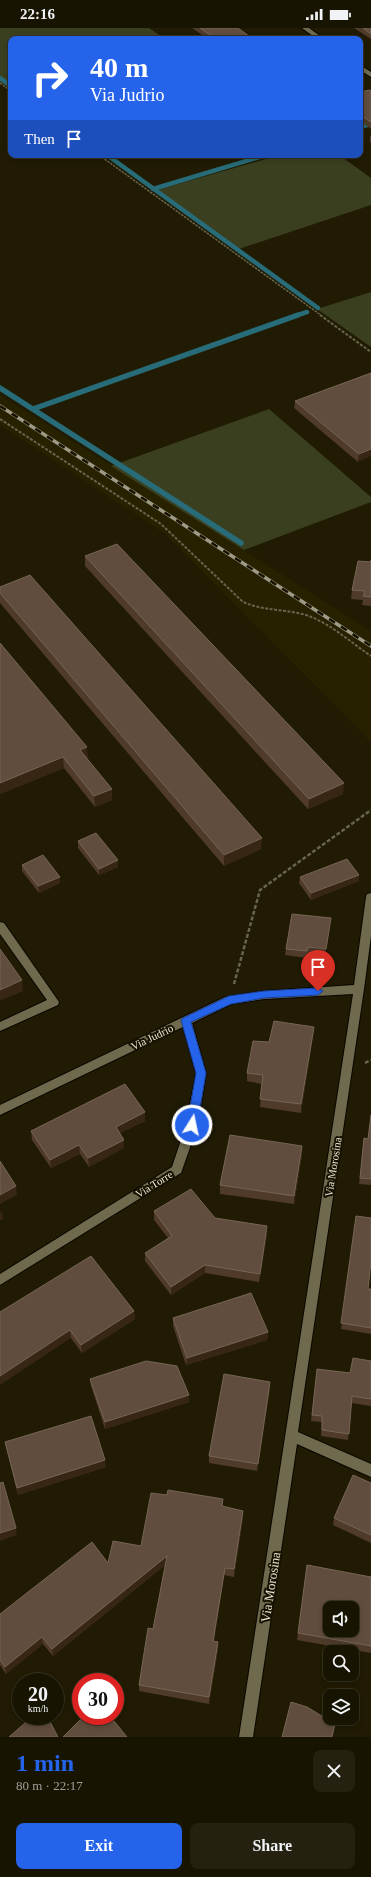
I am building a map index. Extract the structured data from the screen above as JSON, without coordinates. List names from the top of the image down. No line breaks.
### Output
{"streets":{"street":["Via Judrio","Via Morosina","Via Torre"]},"crossings":[["Via Judrio","Via Morosina"],["Via Judrio","Via Torre"]],"page":{"status":"22:16","turn":["40 m","Via Judrio"],"then":"Then","speed":"20 km/h","limit":"30","heading":["1 min","80 m · 22:17"],"buttons":["Exit","Share"]}}
